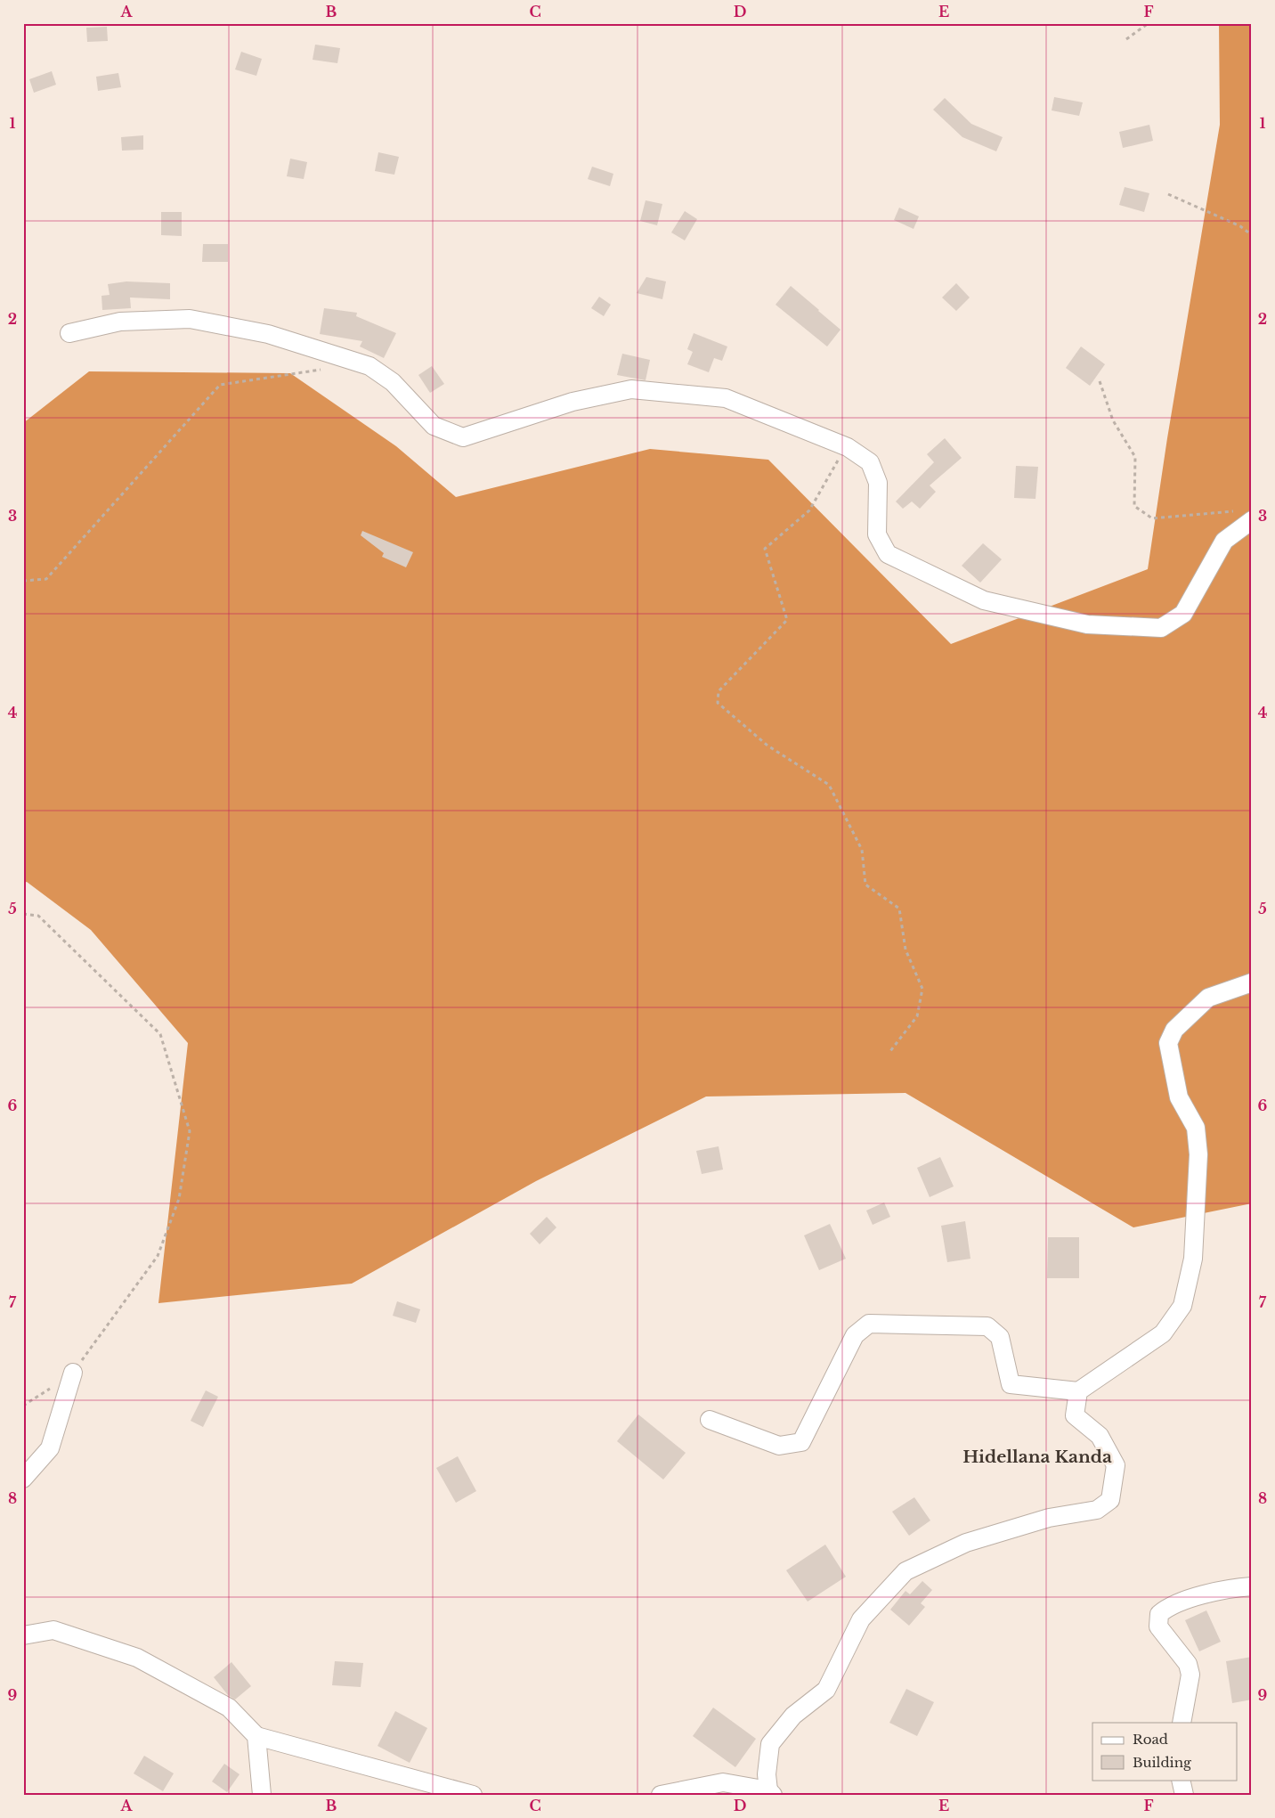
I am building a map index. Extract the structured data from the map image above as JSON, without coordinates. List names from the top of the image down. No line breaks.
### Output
{"districts":["Hidellana Kanda"],"legend":["Road","Building"],"grid":{"columns":["A","B","C","D","E","F"],"rows":["1","2","3","4","5","6","7","8","9"]}}
